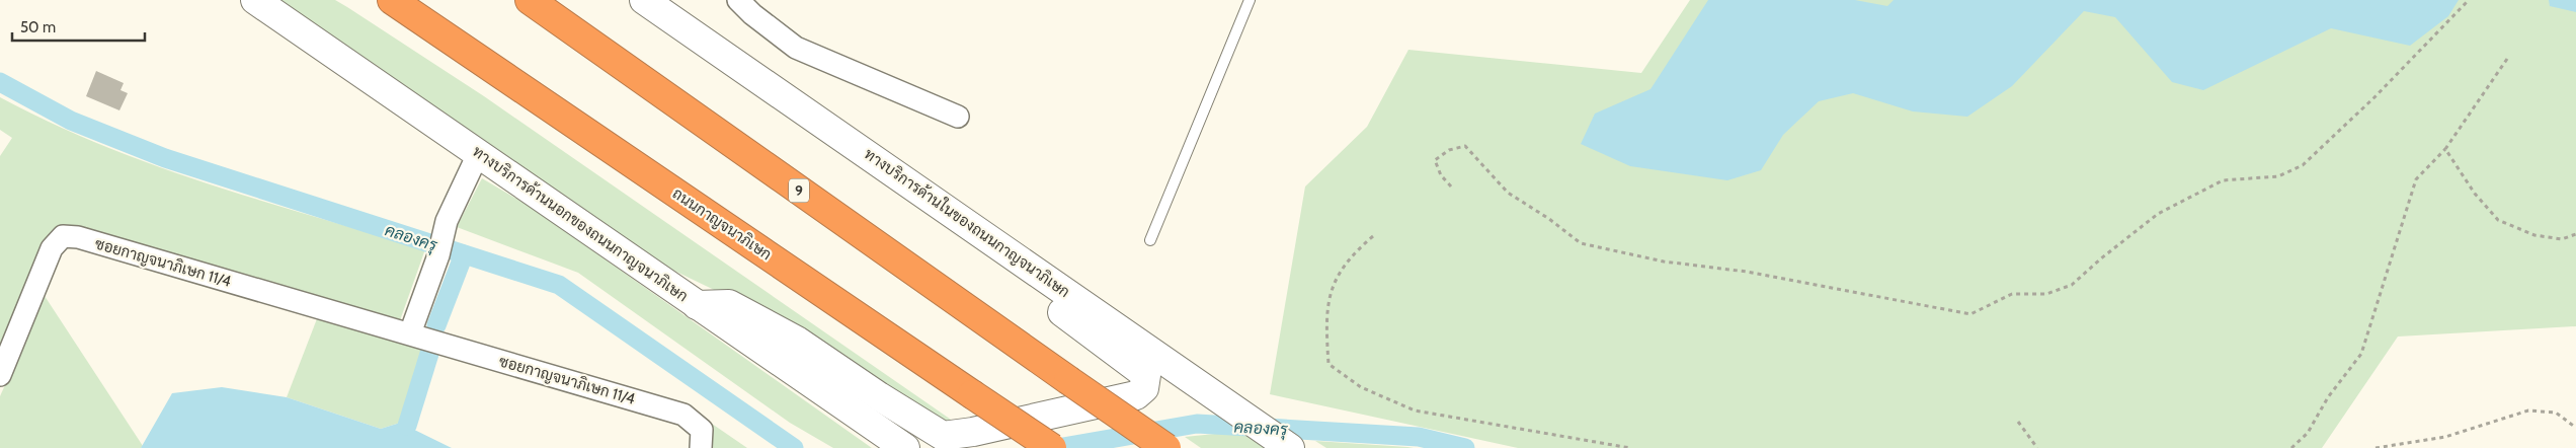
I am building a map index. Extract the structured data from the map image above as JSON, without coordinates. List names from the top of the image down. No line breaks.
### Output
{"streets":{"highway":["9","ถนนกาญจนาภิเษก"],"main road":["ทางบริการด้านในของถนนกาญจนาภิเษก","ทางบริการด้านนอกของถนนกาญจนาภิเษก"],"street":["ซอยกาญจนาภิเษก 11/4"]},"water":["คลองครุ"],"scale_bar":"50 m"}
